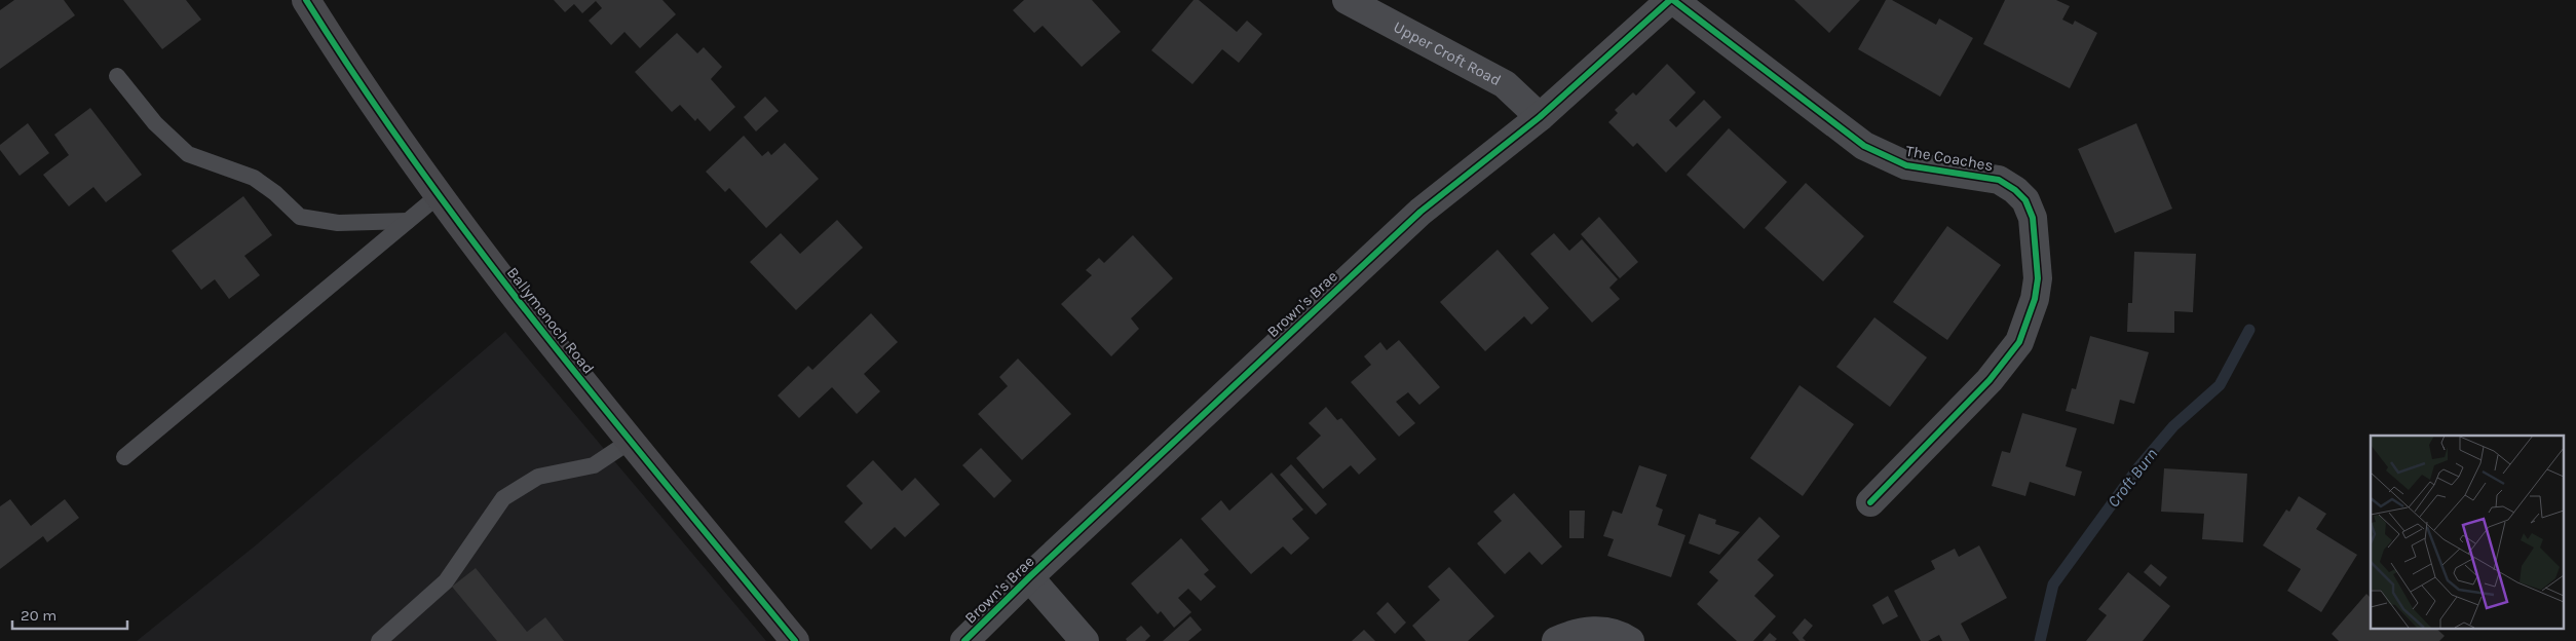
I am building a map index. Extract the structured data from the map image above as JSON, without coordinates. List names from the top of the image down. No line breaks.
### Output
{"streets":{"street":["Upper Croft Road","The Coaches","Brown's Brae","Ballymenoch Road"]},"crossings":[["Upper Croft Road","Brown's Brae"],["The Coaches","Brown's Brae"]],"water":["Croft Burn"],"scale_bar":"20 m"}
